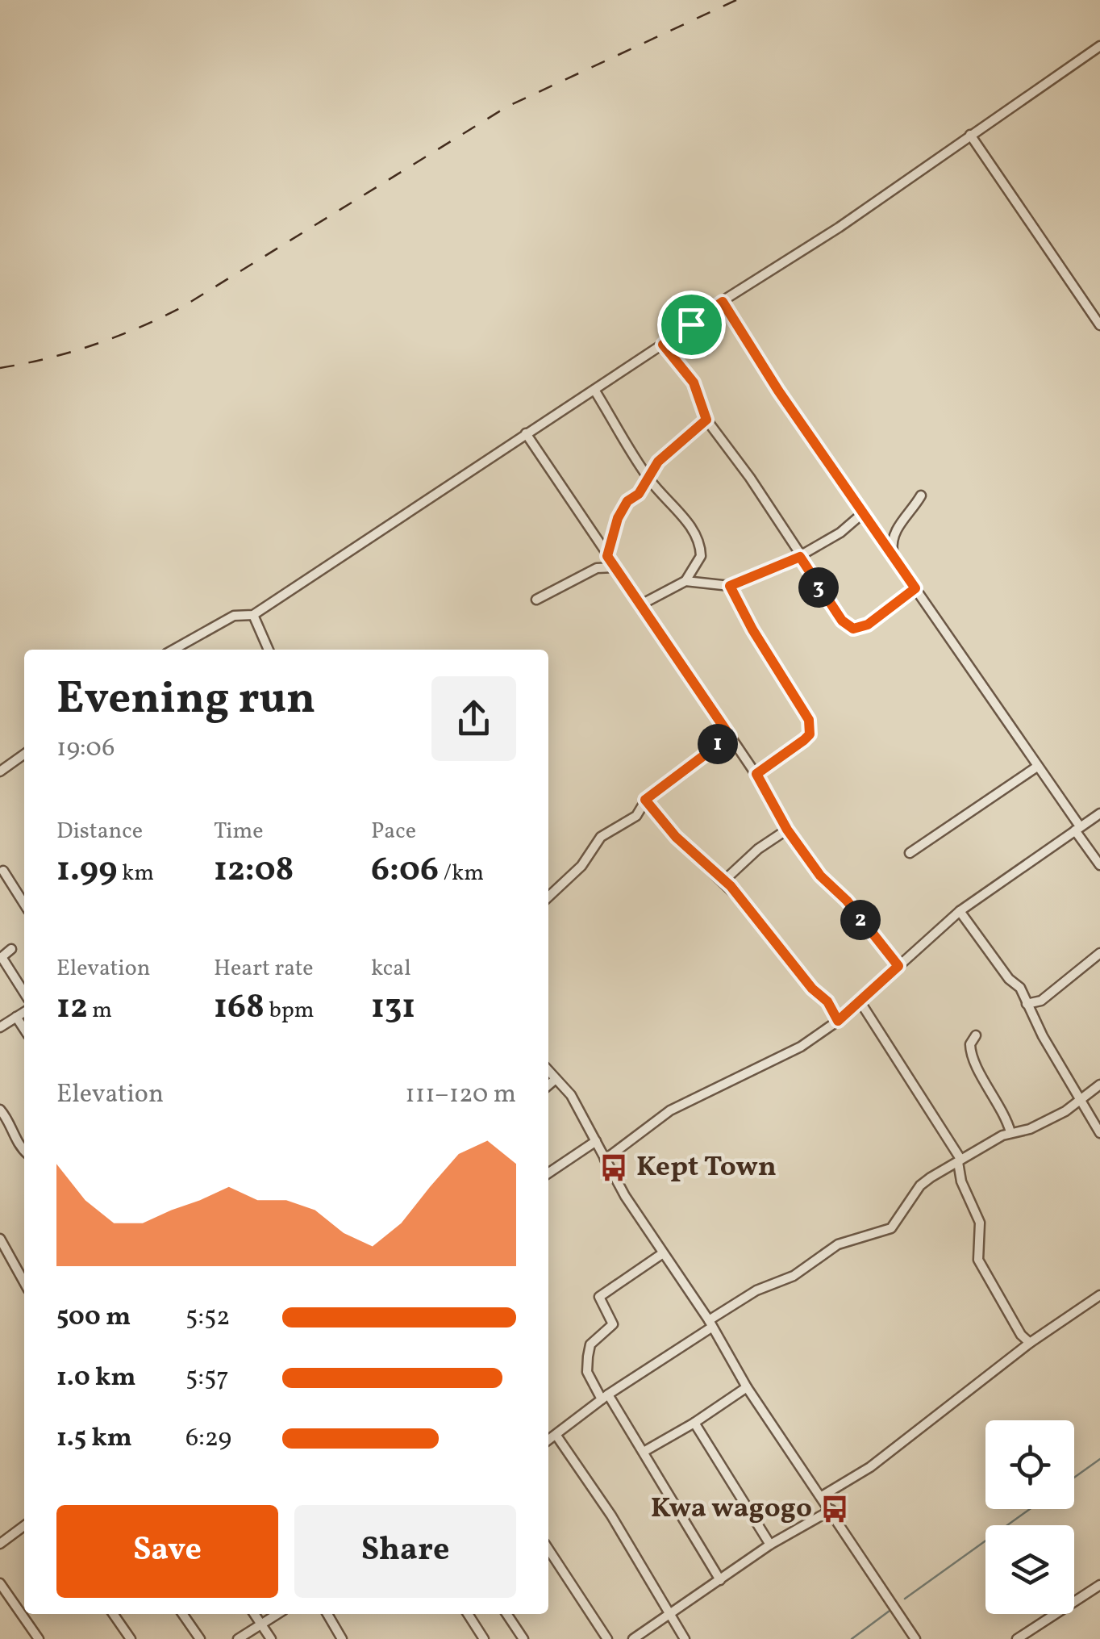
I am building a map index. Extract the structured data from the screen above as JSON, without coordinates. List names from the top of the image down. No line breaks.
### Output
{"places":{"bus stop":["Kept Town","Kwa wagogo"]},"page":{"pins":["3","1","2"],"heading":["Evening run","19:06"],"stats":[["Distance","1.99 km"],["Time","12:08"],["Pace","6:06 /km"],["Elevation","12 m"],["Heart rate","168 bpm"],["kcal","131"]],"chart":["Elevation","111–120 m"],"list":[{"name":"500 m","note":"5:52"},{"name":"1.0 km","note":"5:57"},{"name":"1.5 km","note":"6:29"}],"buttons":["Save","Share"]}}
